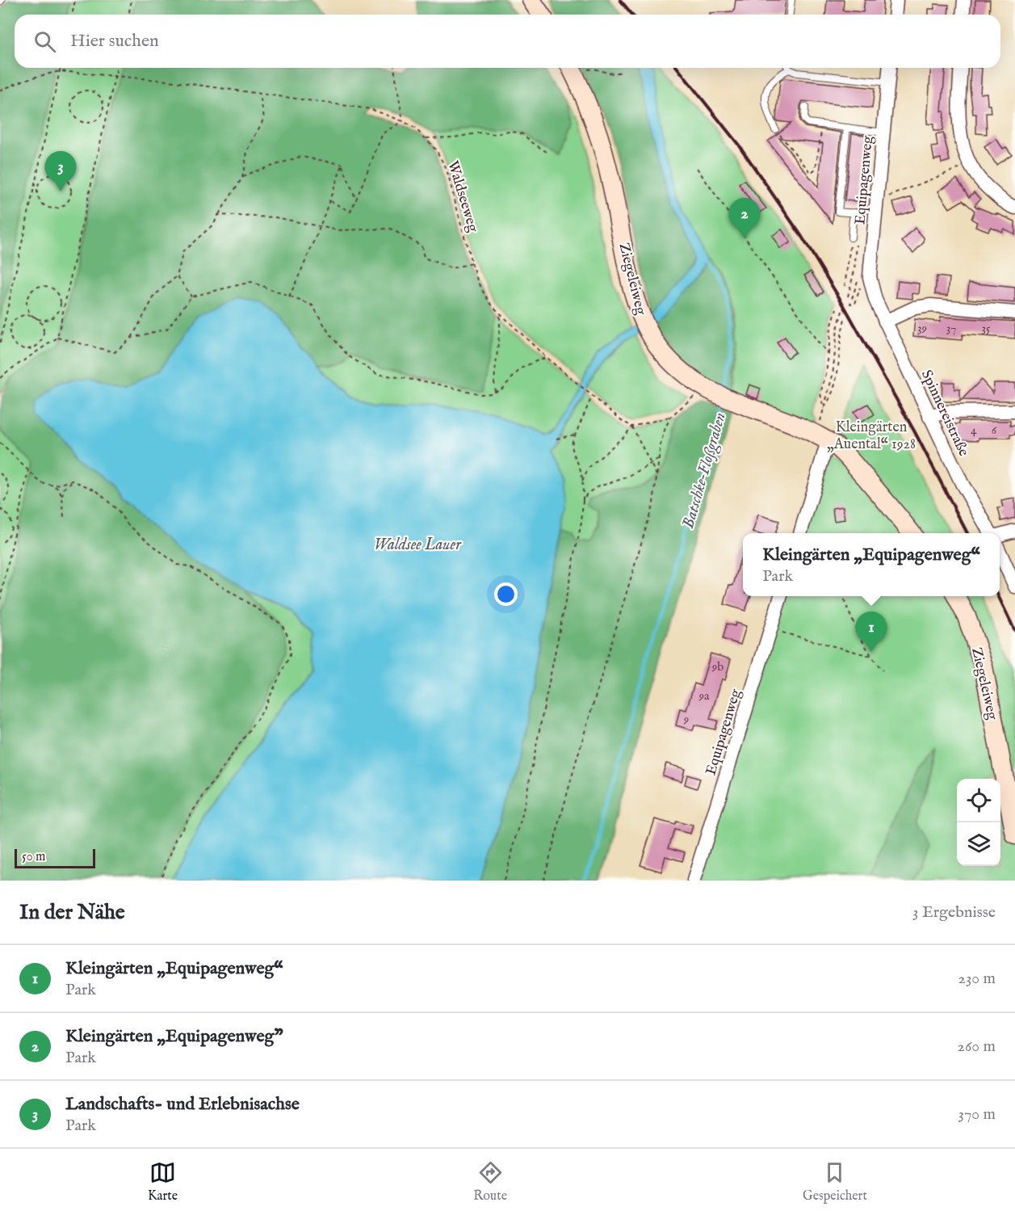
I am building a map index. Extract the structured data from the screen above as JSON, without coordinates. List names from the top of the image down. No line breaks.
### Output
{"streets":{"main road":["Ziegeleiweg"],"street":["Equipagenweg","Spinnereistraße"],"path":["Waldseeweg"]},"crossings":[["Equipagenweg","Spinnereistraße"]],"water":["Batschke‐Floßgraben","Waldsee Lauer"],"parks":["Kleingärten „Auental“ 1928"],"house_numbers":["39","37","35","4","6","9b","9a","9"],"scale_bar":"50 m","page":{"search":"Hier suchen","pins":["3","2","1"],"popup":["Kleingärten „Equipagenweg“","Park"],"scale":"50 m","heading":["In der Nähe","3 Ergebnisse"],"list":[{"mark":"1","name":"Kleingärten „Equipagenweg“","note":"Park","value":"230 m"},{"mark":"2","name":"Kleingärten „Equipagenweg\"","note":"Park","value":"260 m"},{"mark":"3","name":"Landschafts- und Erlebnisachse","note":"Park","value":"370 m"}],"nav":["Karte","Route","Gespeichert"]}}
